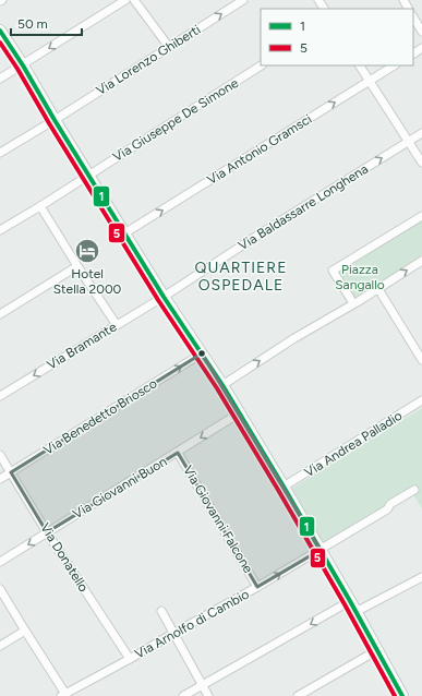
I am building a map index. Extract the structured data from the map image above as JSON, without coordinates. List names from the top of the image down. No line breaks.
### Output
{"streets":{"street":["Via Lorenzo Ghiberti","Via Giuseppe De Simone","Via Antonio Gramsci","Via Baldassarre Longhena","Via Bramante","Via Benedetto Briosco","Via Andrea Palladio","Via Giovanni Buon","Via Giovanni Falcone","Via Donatello","Via Arnolfo di Cambio"]},"crossings":[["Via Baldassarre Longhena","Via Bramante"],["Via Benedetto Briosco","Via Donatello"],["Via Giovanni Buon","Via Giovanni Falcone"],["Via Giovanni Buon","Via Donatello"],["Via Giovanni Falcone","Via Arnolfo di Cambio"],["Via Donatello","Via Arnolfo di Cambio"]],"one_way":["Via Antonio Gramsci","Via Baldassarre Longhena","Via Bramante","Via Benedetto Briosco","Via Giovanni Buon"],"districts":["QUARTIERE OSPEDALE"],"parks":["Piazza Sangallo"],"places":{"hotel":["Hotel Stella 2000"]},"lines":["transit line 1","transit line 5"],"legend":["1","5"],"scale_bar":"50 m"}
